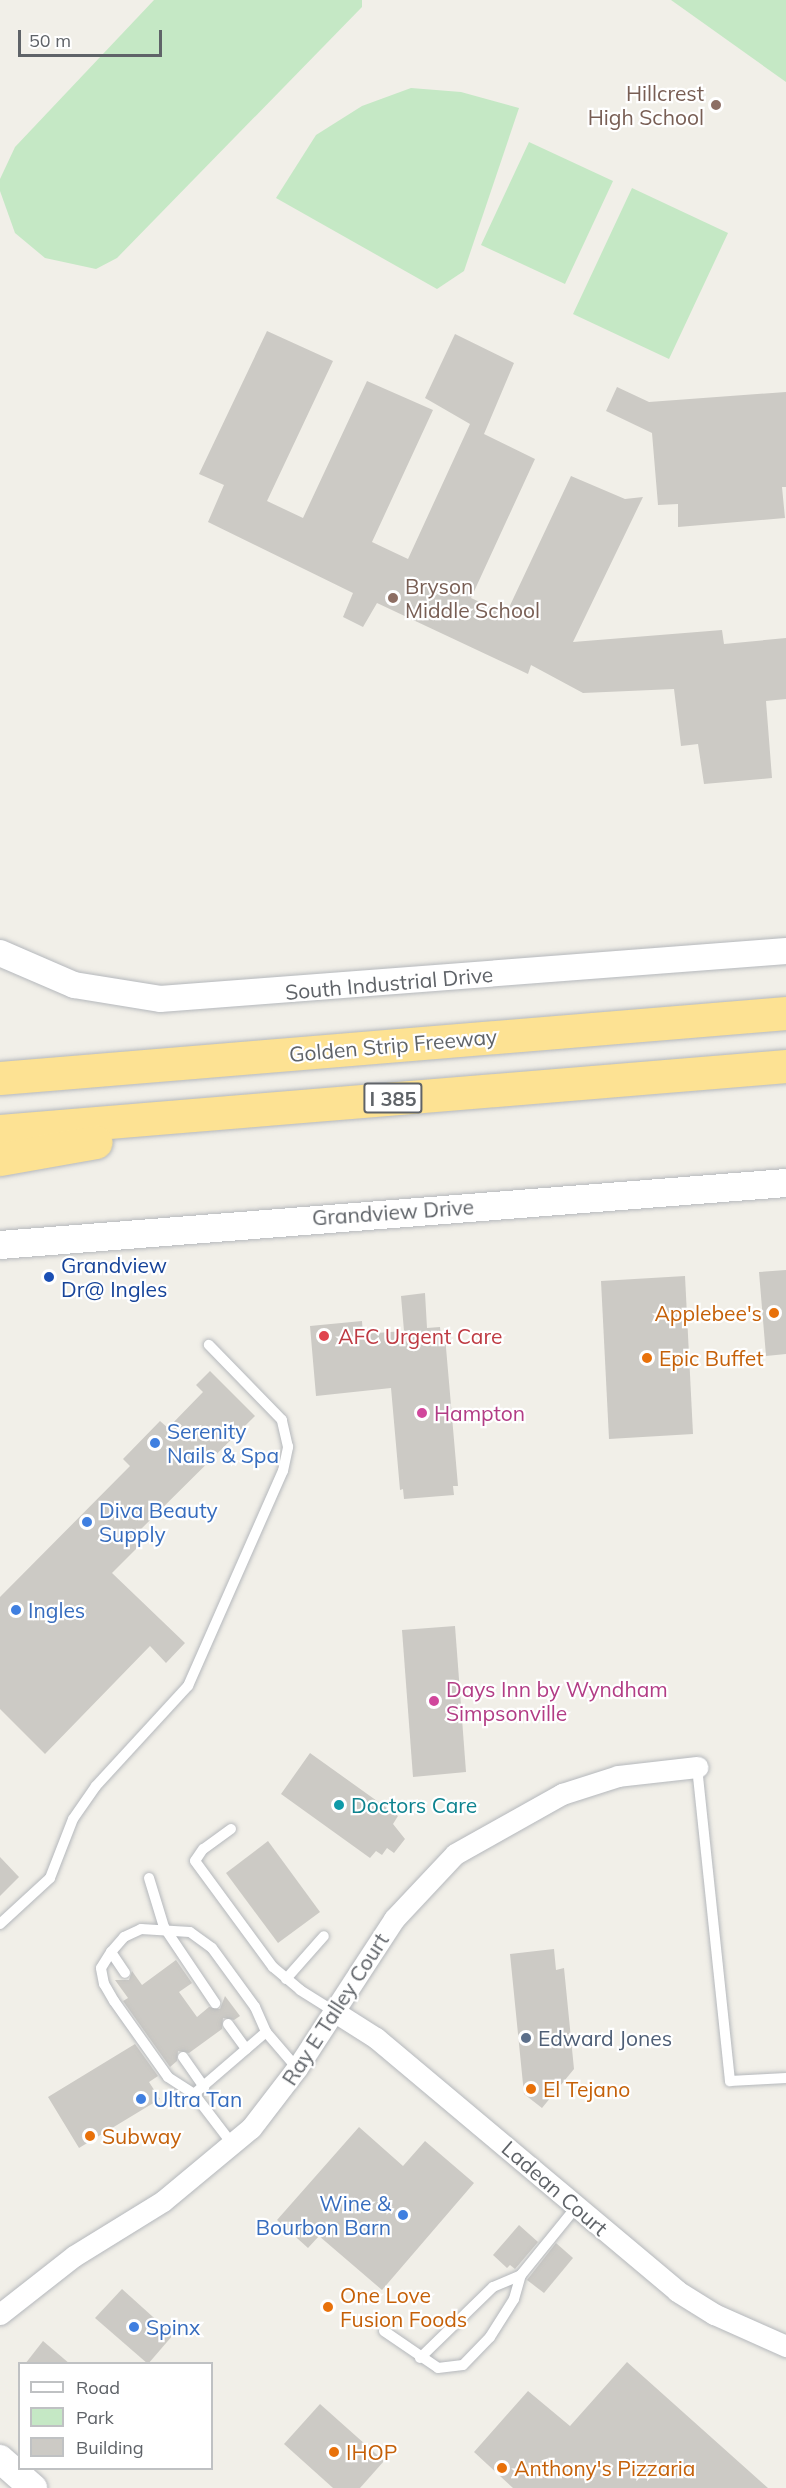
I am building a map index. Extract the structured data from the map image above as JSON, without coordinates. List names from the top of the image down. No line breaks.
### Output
{"streets":{"highway":["Golden Strip Freeway","I 385"],"main road":["Grandview Drive"],"street":["South Industrial Drive","Ray E Talley Court","Ladean Court"]},"crossings":[["Ray E Talley Court","Ladean Court"]],"places":["Hillcrest High School","Bryson Middle School","Grandview Dr@ Ingles","Applebee's","AFC Urgent Care","Epic Buffet","Hampton","Serenity Nails & Spa","Diva Beauty Supply","Ingles","Days Inn by Wyndham Simpsonville","Doctors Care","Edward Jones","El Tejano","Ultra Tan","Subway","Wine & Bourbon Barn","One Love Fusion Foods","Spinx","IHOP","Anthony's Pizzaria"],"legend":["Road","Park","Building"],"scale_bar":"50 m"}
